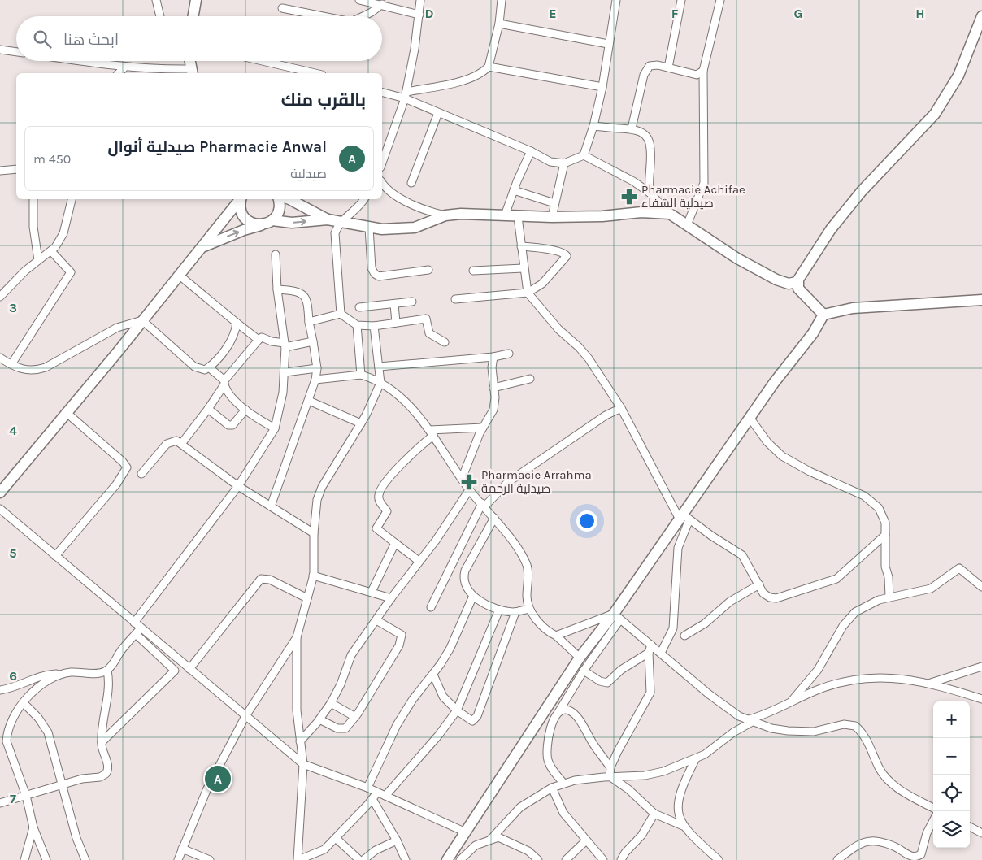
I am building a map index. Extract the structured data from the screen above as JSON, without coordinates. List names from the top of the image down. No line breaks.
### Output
{"places":{"pharmacy":["Pharmacie Achifae صيدلية الشفاء","Pharmacie Arrahma صيدلية الرحمة"]},"page":{"search":"ابحث هنا","heading":"بالقرب منك","list":[{"mark":"A","name":"Pharmacie Anwal صيدلية أنوال","note":"صيدلية","value":"450 m"}],"map_buttons":["+","−"],"pins":"A"},"grid":{"columns":["D","E","F","G","H"],"rows":["3","4","5","6","7"]}}
